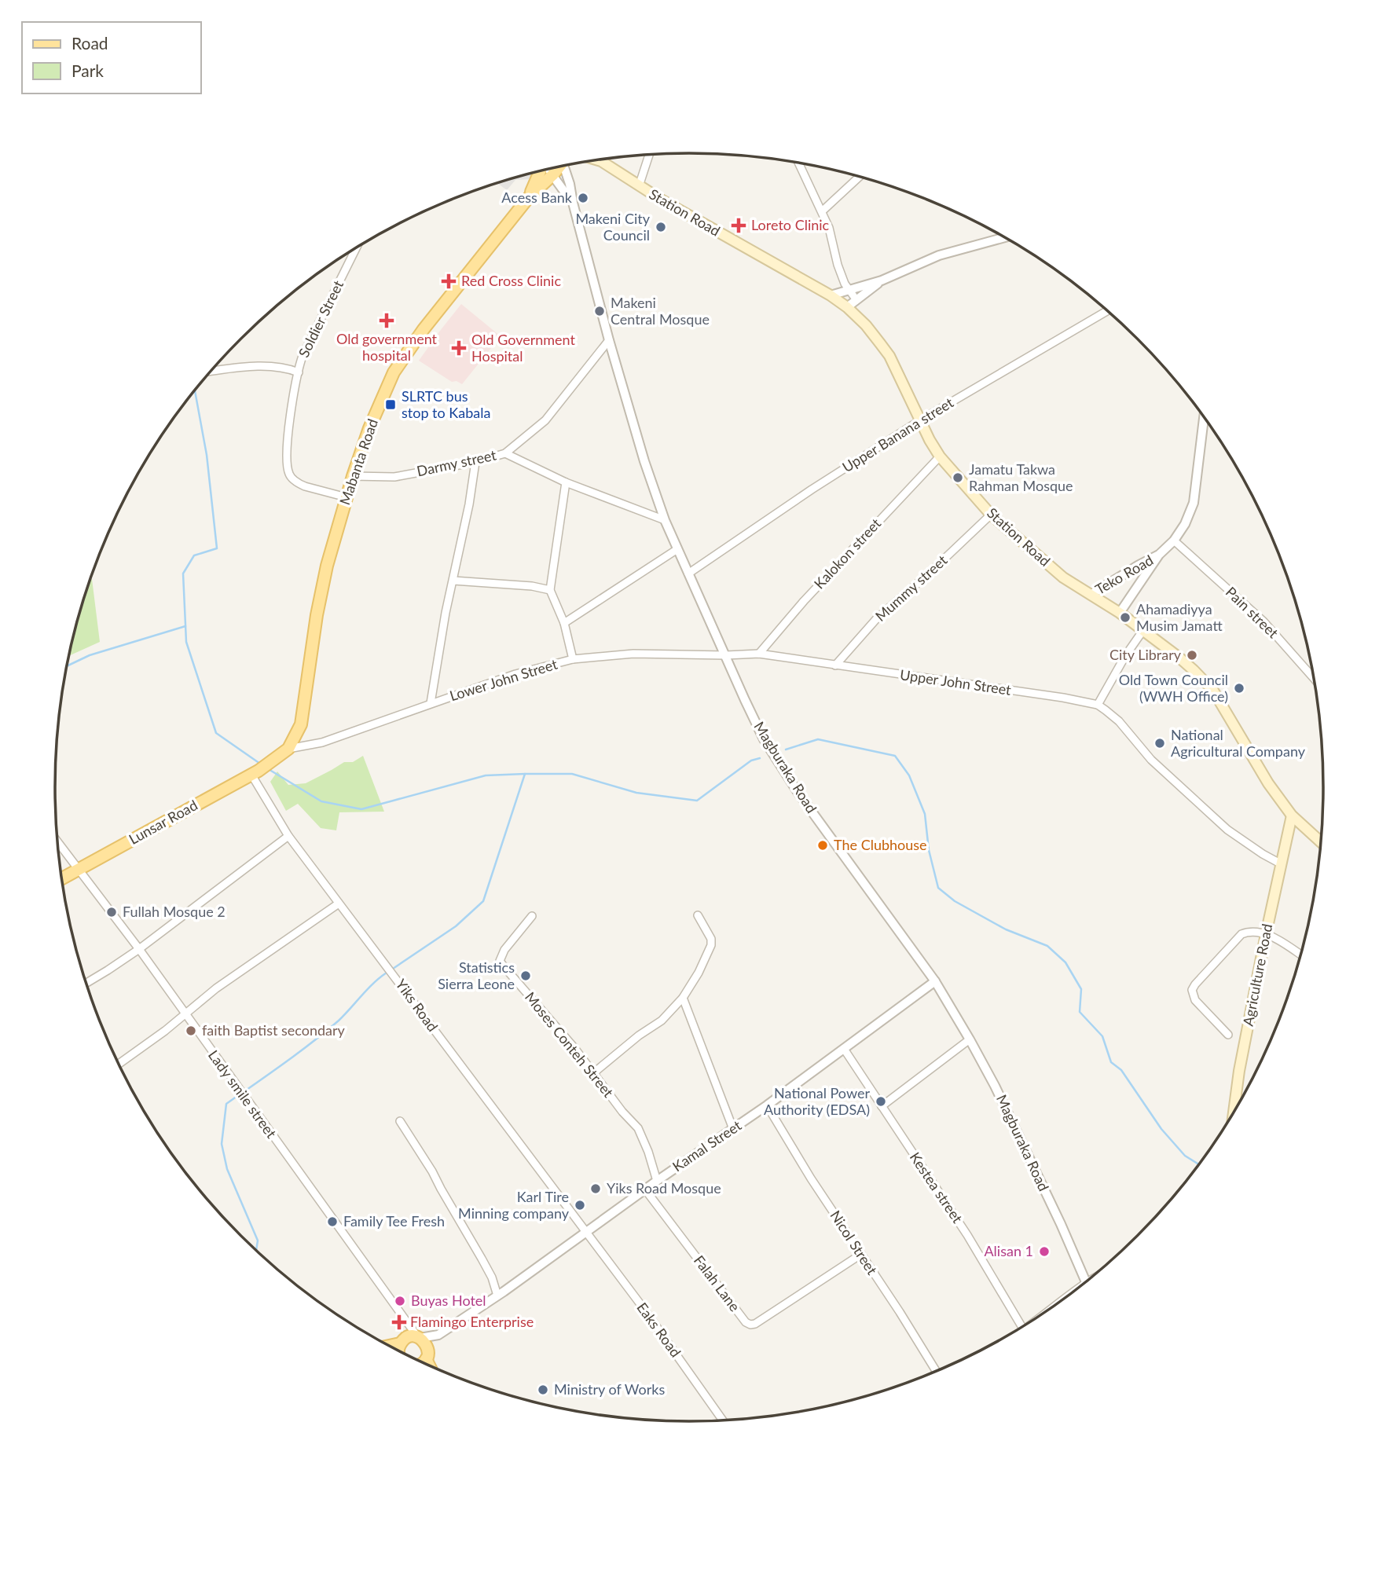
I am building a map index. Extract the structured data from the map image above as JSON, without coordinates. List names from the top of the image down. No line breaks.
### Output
{"streets":{"main road":["Station Road","Mabanta Road","Lunsar Road","Agriculture Road"],"street":["Soldier Street","Upper Banana street","Darmy street","Kalokon street","Teko Road","Mummy street","Pain street","Lower John Street","Upper John Street","Magburaka Road","Yiks Road","Moses Conteh Street","Lady smile street","Kamal Street","Kestea street","Nicol Street","Falah Lane","Eaks Road"]},"crossings":[["Station Road","Upper Banana street"],["Station Road","Kalokon street"],["Station Road","Teko Road"],["Station Road","Mummy street"],["Station Road","Agriculture Road"],["Soldier Street","Mabanta Road"],["Upper Banana street","Magburaka Road"],["Mabanta Road","Darmy street"],["Mabanta Road","Lower John Street"],["Mabanta Road","Lunsar Road"],["Darmy street","Magburaka Road"],["Kalokon street","Upper John Street"],["Teko Road","Pain street"],["Mummy street","Upper John Street"],["Lower John Street","Upper John Street"],["Lower John Street","Magburaka Road"],["Upper John Street","Magburaka Road"],["Magburaka Road","Kamal Street"],["Lunsar Road","Yiks Road"],["Lunsar Road","Lady smile street"],["Yiks Road","Kamal Street"],["Yiks Road","Eaks Road"],["Moses Conteh Street","Kamal Street"],["Lady smile street","Kamal Street"],["Kamal Street","Kestea street"],["Kamal Street","Nicol Street"],["Kamal Street","Falah Lane"],["Kamal Street","Eaks Road"],["Nicol Street","Falah Lane"]],"places":{"other":["Acess Bank","Makeni City Council","Makeni Central Mosque","Jamatu Takwa Rahman Mosque","Ahamadiyya Musim Jamatt","City Library","Old Town Council (WWH Office)","National Agricultural Company","The Clubhouse","Fullah Mosque 2","Statistics Sierra Leone","faith Baptist secondary","National Power Authority (EDSA)","Yiks Road Mosque","Karl Tire Minning company","Family Tee Fresh","Alisan 1","Buyas Hotel","Ministry of Works"],"health":["Loreto Clinic","Red Cross Clinic","Old government hospital","Old Government Hospital","Flamingo Enterprise"],"transit":["SLRTC bus stop to Kabala"]},"legend":["Road","Park"]}
